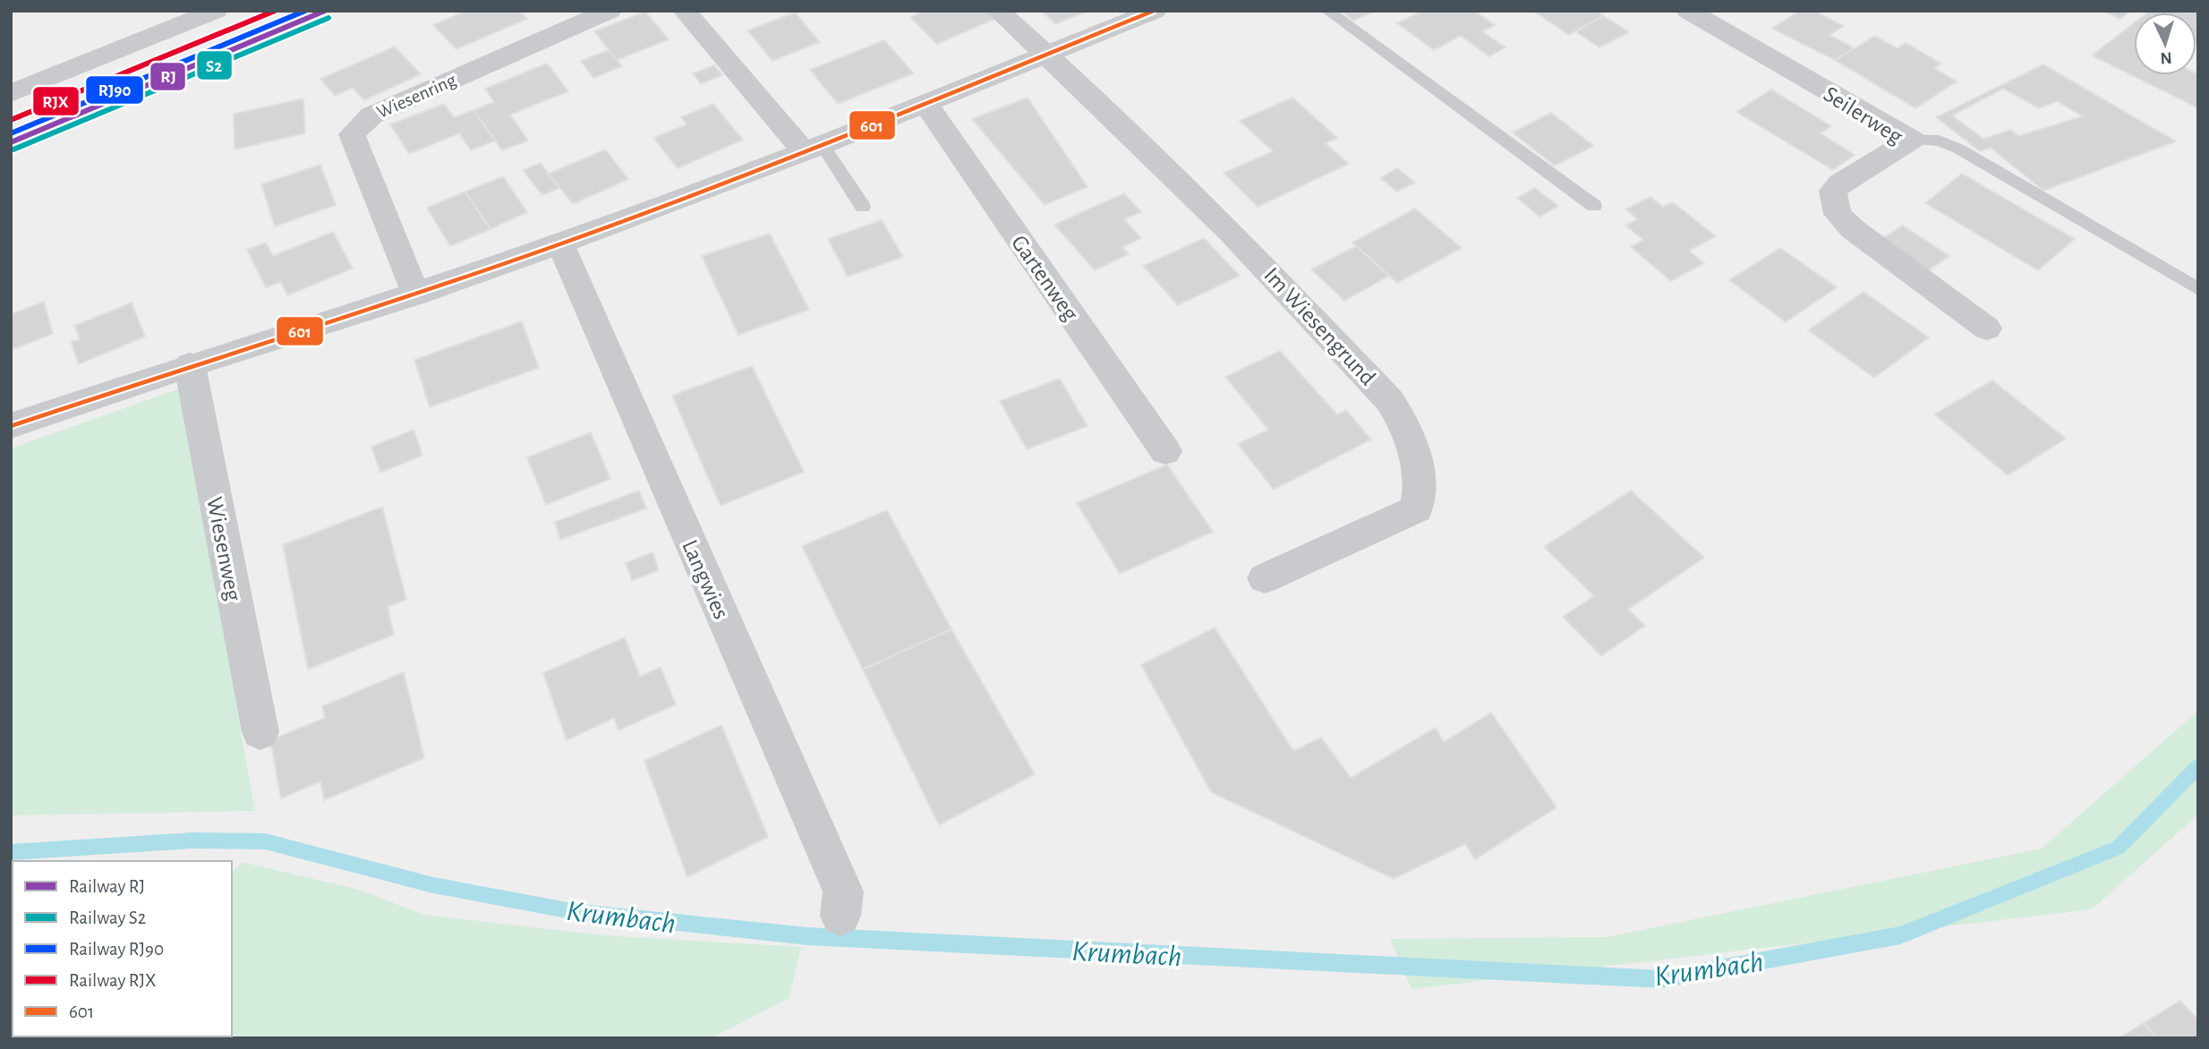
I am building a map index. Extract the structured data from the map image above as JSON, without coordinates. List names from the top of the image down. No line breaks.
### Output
{"streets":{"street":["Wiesenring","Seilerweg","Gartenweg","Im Wiesengrund","Wiesenweg","Langwies"]},"water":["Krumbach"],"lines":["rail line RJ","rail line RJ90","rail line RJX","transit line 601","rail line S2"],"legend":["Railway RJ","Railway S2","Railway RJ90","Railway RJX","601"],"north":"bottom"}
